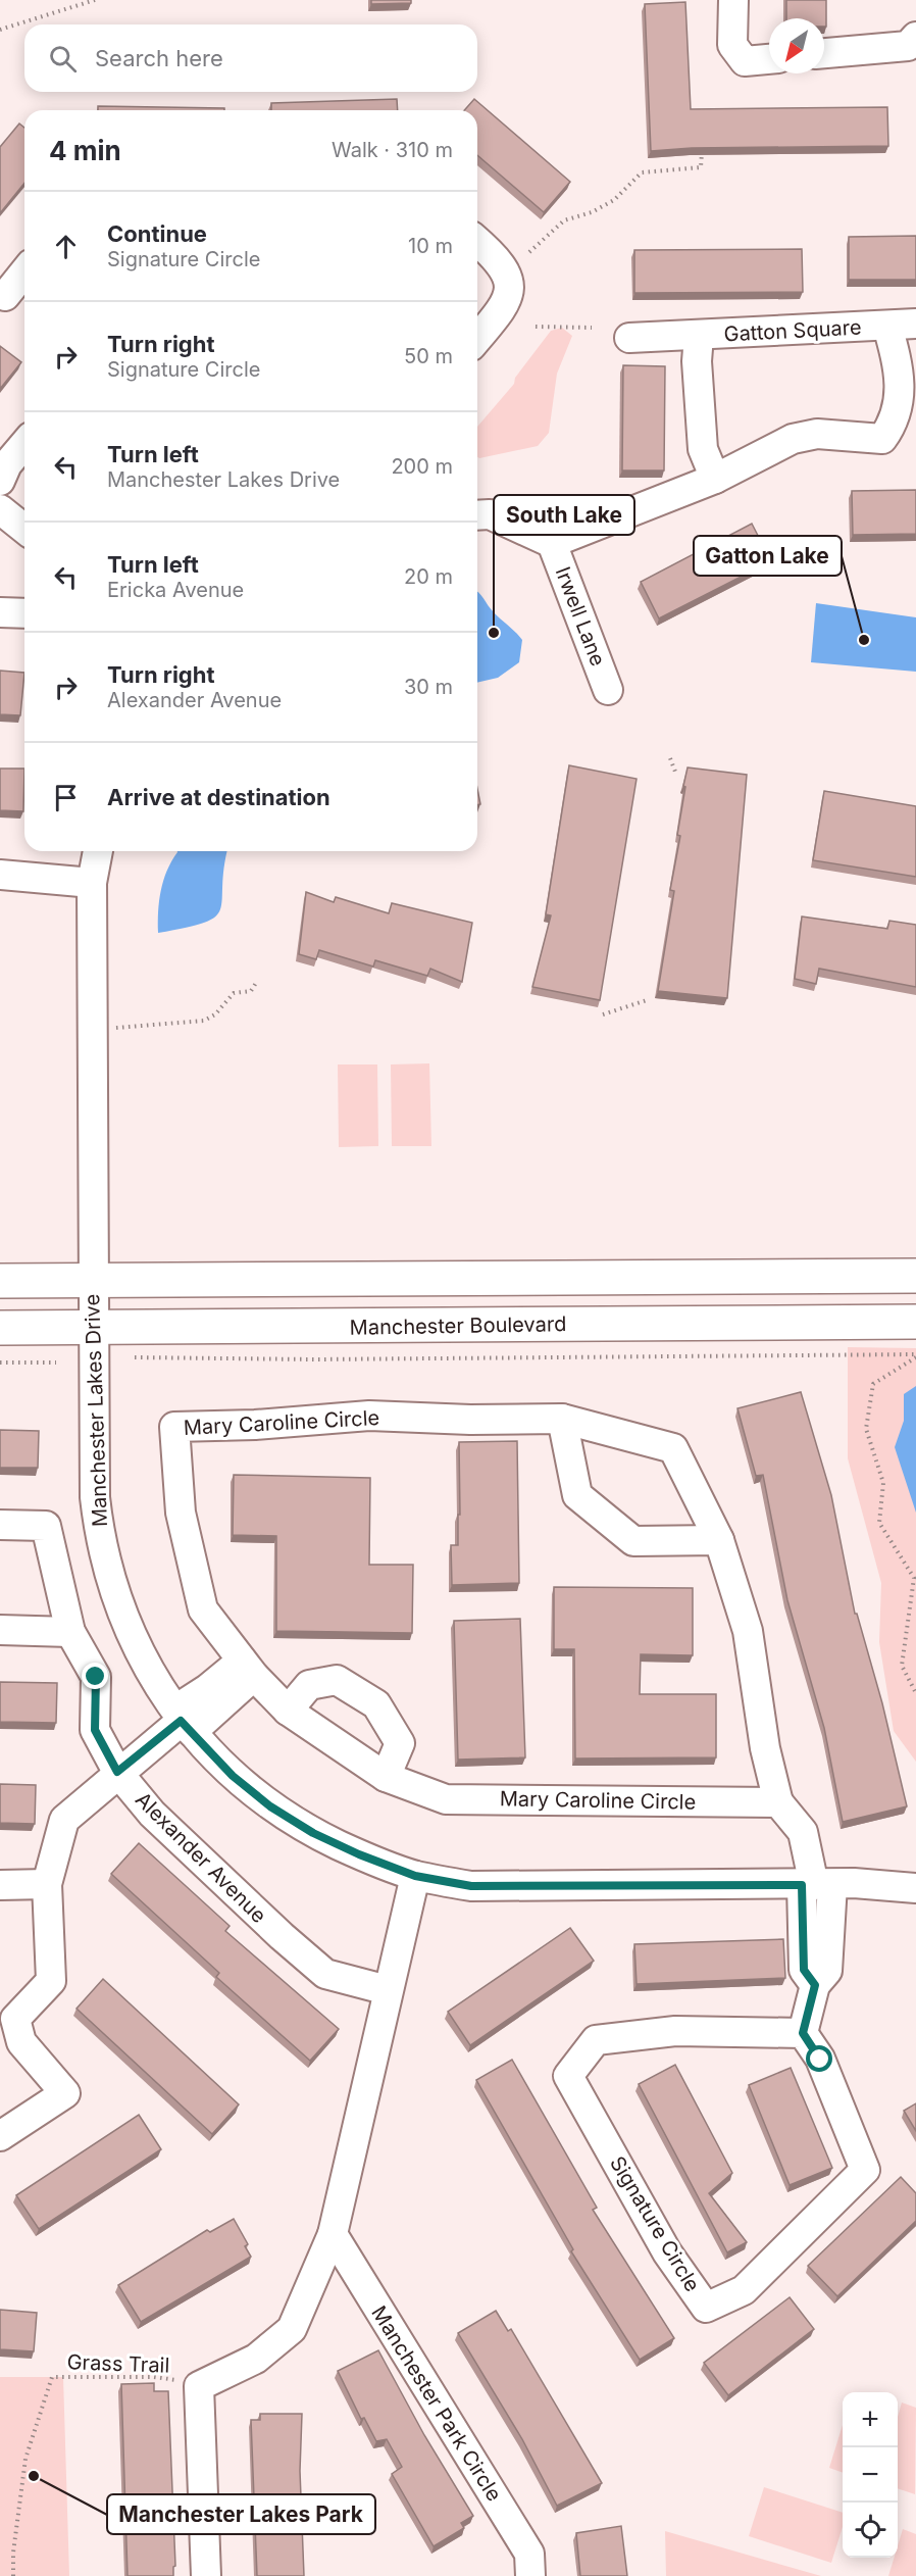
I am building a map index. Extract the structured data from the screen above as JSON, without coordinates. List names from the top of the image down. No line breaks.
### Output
{"streets":{"main road":["Manchester Boulevard"],"street":["Gatton Square","Irwell Lane","Manchester Lakes Drive","Mary Caroline Circle","Alexander Avenue","Signature Circle","Manchester Park Circle"],"path":["Grass Trail"]},"crossings":[["Gatton Square","Irwell Lane"],["Manchester Boulevard","Manchester Lakes Drive"],["Manchester Lakes Drive","Mary Caroline Circle"]],"places":["South Lake","Gatton Lake","Manchester Lakes Park"],"north":"bottom left","page":{"search":"Search here","heading":["4 min","Walk · 310 m"],"list":[["Continue","Signature Circle","10 m"],["Turn right","Signature Circle","50 m"],["Turn left","Manchester Lakes Drive","200 m"],["Turn left","Ericka Avenue","20 m"],["Turn right","Alexander Avenue","30 m"],"Arrive at destination"],"map_buttons":["+","−"]}}
